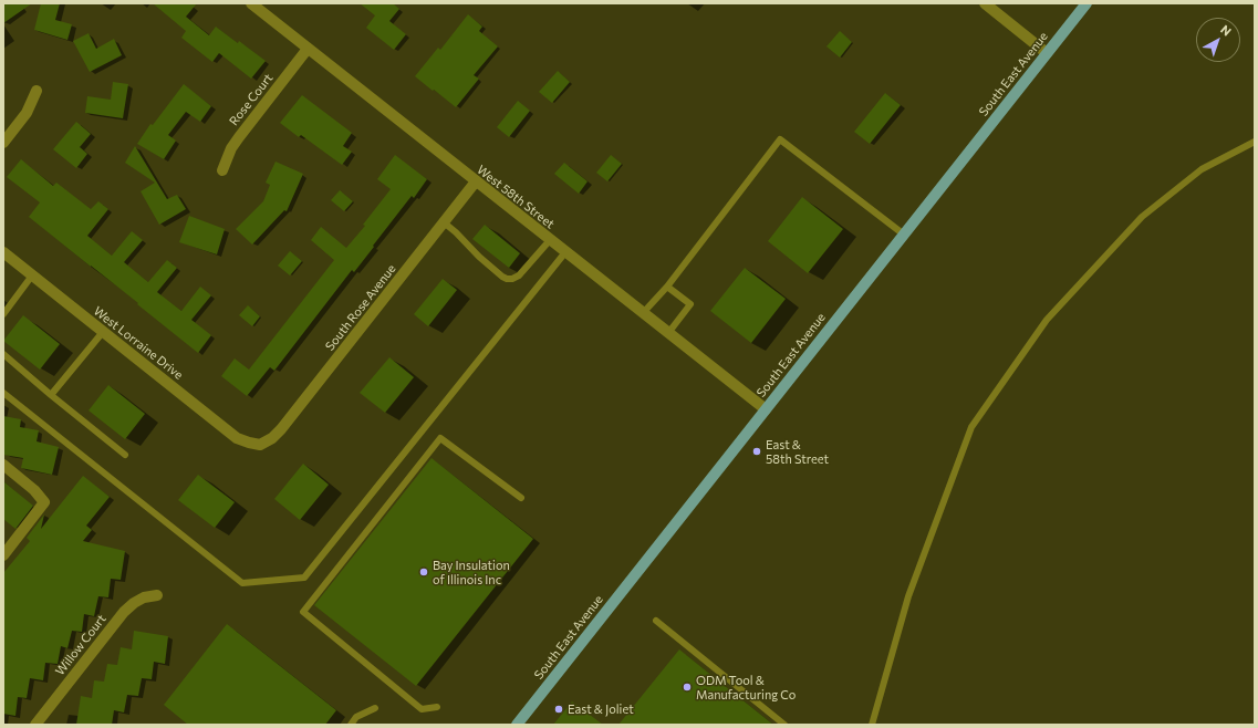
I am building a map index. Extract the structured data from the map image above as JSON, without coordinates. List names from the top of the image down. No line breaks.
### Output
{"streets":{"main road":["South East Avenue"],"street":["Rose Court","West 58th Street","South Rose Avenue","West Lorraine Drive","Willow Court"]},"crossings":[["South East Avenue","West 58th Street"],["Rose Court","West 58th Street"],["West 58th Street","South Rose Avenue"],["South Rose Avenue","West Lorraine Drive"]],"places":["East & 58th Street","Bay Insulation of Illinois Inc","ODM Tool & Manufacturing Co","East & Joliet"],"north":"top right"}
